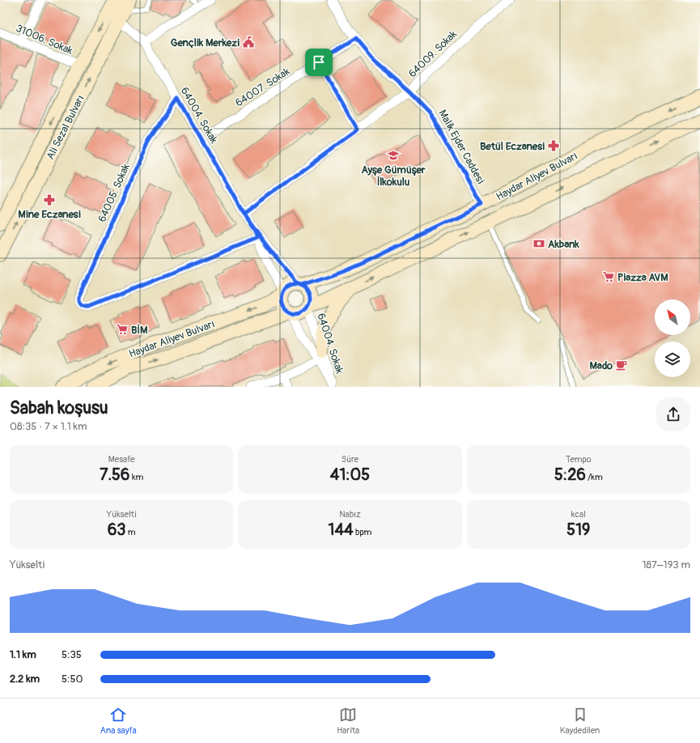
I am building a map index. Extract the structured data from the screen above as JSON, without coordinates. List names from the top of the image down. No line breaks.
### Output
{"streets":{"main road":["Ali Sezal Bulvarı","Haydar Aliyev Bulvarı"],"street":["31006. Sokak","64009. Sokak","64007. Sokak","64004. Sokak","Malik Ejder Caddesi","64005. Sokak"]},"crossings":[["31006. Sokak","Ali Sezal Bulvarı"],["64009. Sokak","64004. Sokak"],["64009. Sokak","Malik Ejder Caddesi"],["64007. Sokak","Malik Ejder Caddesi"],["64004. Sokak","Ali Sezal Bulvarı"],["64004. Sokak","Haydar Aliyev Bulvarı"],["64004. Sokak","64005. Sokak"],["Malik Ejder Caddesi","Haydar Aliyev Bulvarı"]],"places":{"public building":["Gençlik Merkezi"],"pharmacy":["Betül Eczanesi","Mine Eczanesi"],"school or university":["Ayşe Gümüşer İlkokulu"],"bank":["Akbank"],"supermarket":["Piazza AVM","BİM"],"cafe":["Mado"]},"north":"top left","page":{"heading":["Sabah koşusu","08:35 · 7 × 1.1 km"],"stats":[["Mesafe","7.56 km"],["Süre","41:05"],["Tempo","5:26 /km"],["Yükselti","63 m"],["Nabız","144 bpm"],["kcal","519"]],"chart":["Yükselti","187–193 m"],"list":[{"name":"1.1 km","note":"5:35"},{"name":"2.2 km","note":"5:50"}],"tabs":["Ana sayfa","Harita","Kaydedilen"]}}
